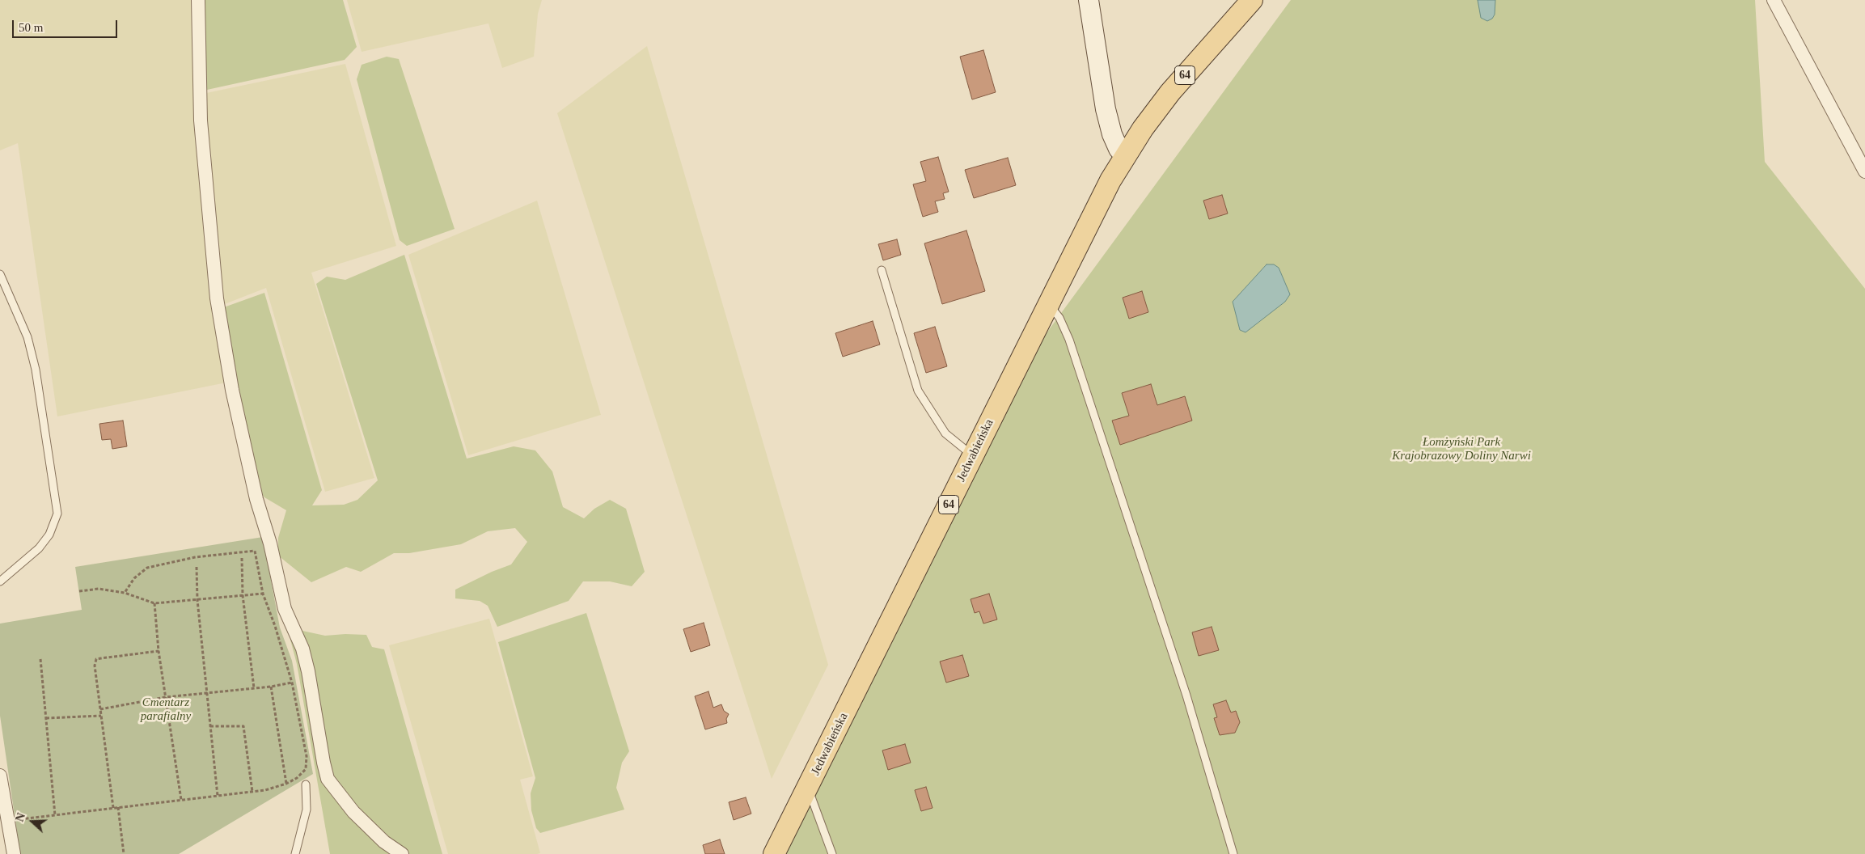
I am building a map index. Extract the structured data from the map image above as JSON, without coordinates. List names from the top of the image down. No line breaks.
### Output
{"streets":{"main road":["64","Jedwabieńska"]},"crossings":[["64","Jedwabieńska"]],"parks":["Łomżyński Park Krajobrazowy Doliny Narwi","Cmentarz parafialny"],"scale_bar":"50 m","north":"left"}
